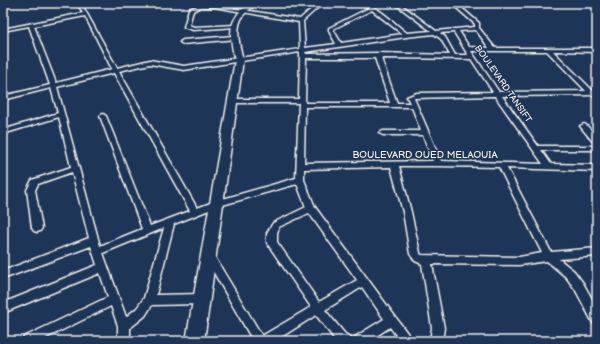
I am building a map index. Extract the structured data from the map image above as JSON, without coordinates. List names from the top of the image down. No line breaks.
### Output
{"streets":{"street":["BOULEVARD TANSIFT","BOULEVARD OUED MELAOUIA"]},"crossings":[["BOULEVARD TANSIFT","BOULEVARD OUED MELAOUIA"]]}
